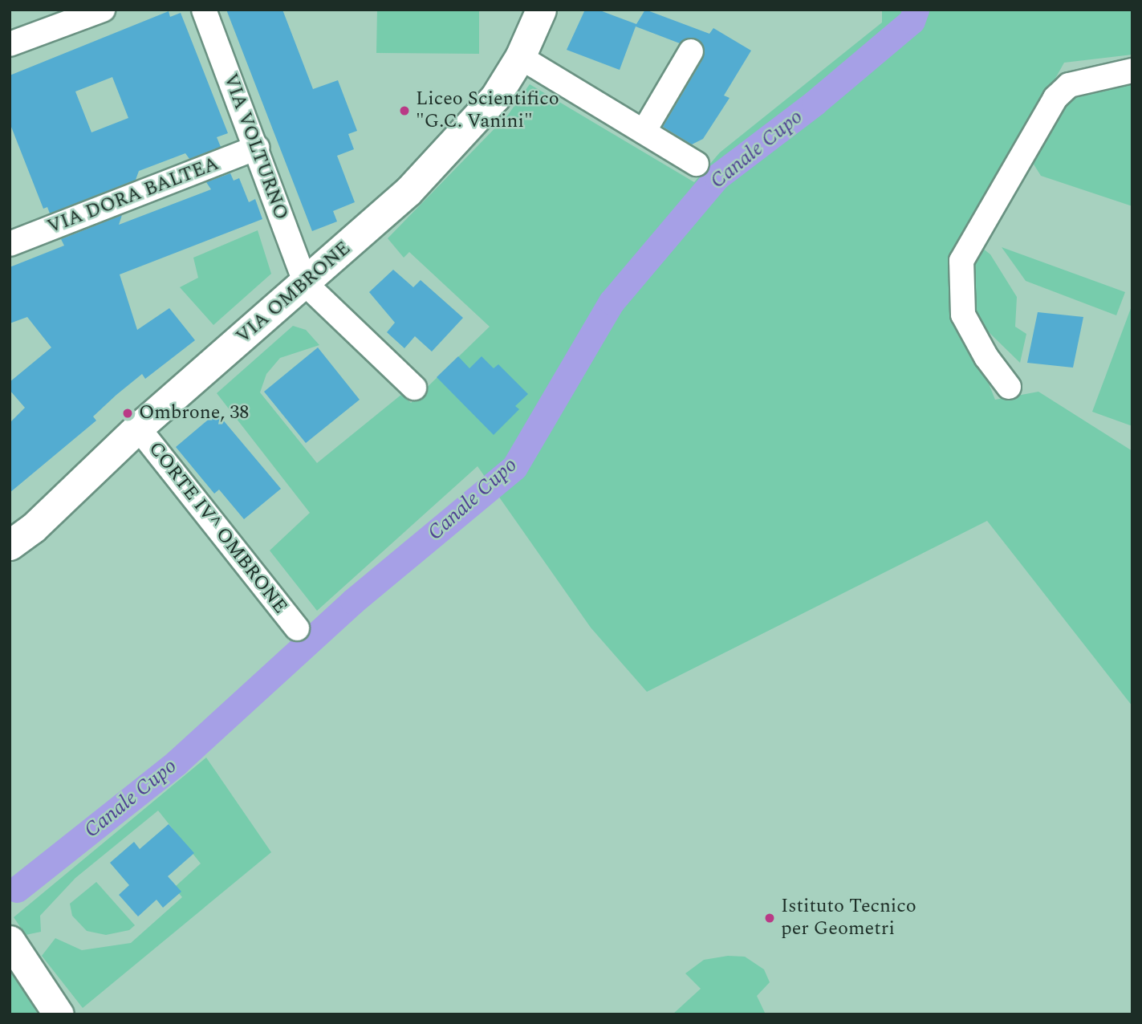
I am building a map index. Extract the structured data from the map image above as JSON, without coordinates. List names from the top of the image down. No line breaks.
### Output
{"streets":{"street":["VIA VOLTURNO","VIA DORA BALTEA","VIA OMBRONE","CORTE IV^ OMBRONE"]},"crossings":[["VIA VOLTURNO","VIA DORA BALTEA"],["VIA VOLTURNO","VIA OMBRONE"],["VIA OMBRONE","CORTE IV^ OMBRONE"]],"water":["Canale Cupo"],"places":["Liceo Scientifico \"G.C. Vanini\"","Ombrone, 38","Istituto Tecnico per Geometri"]}
